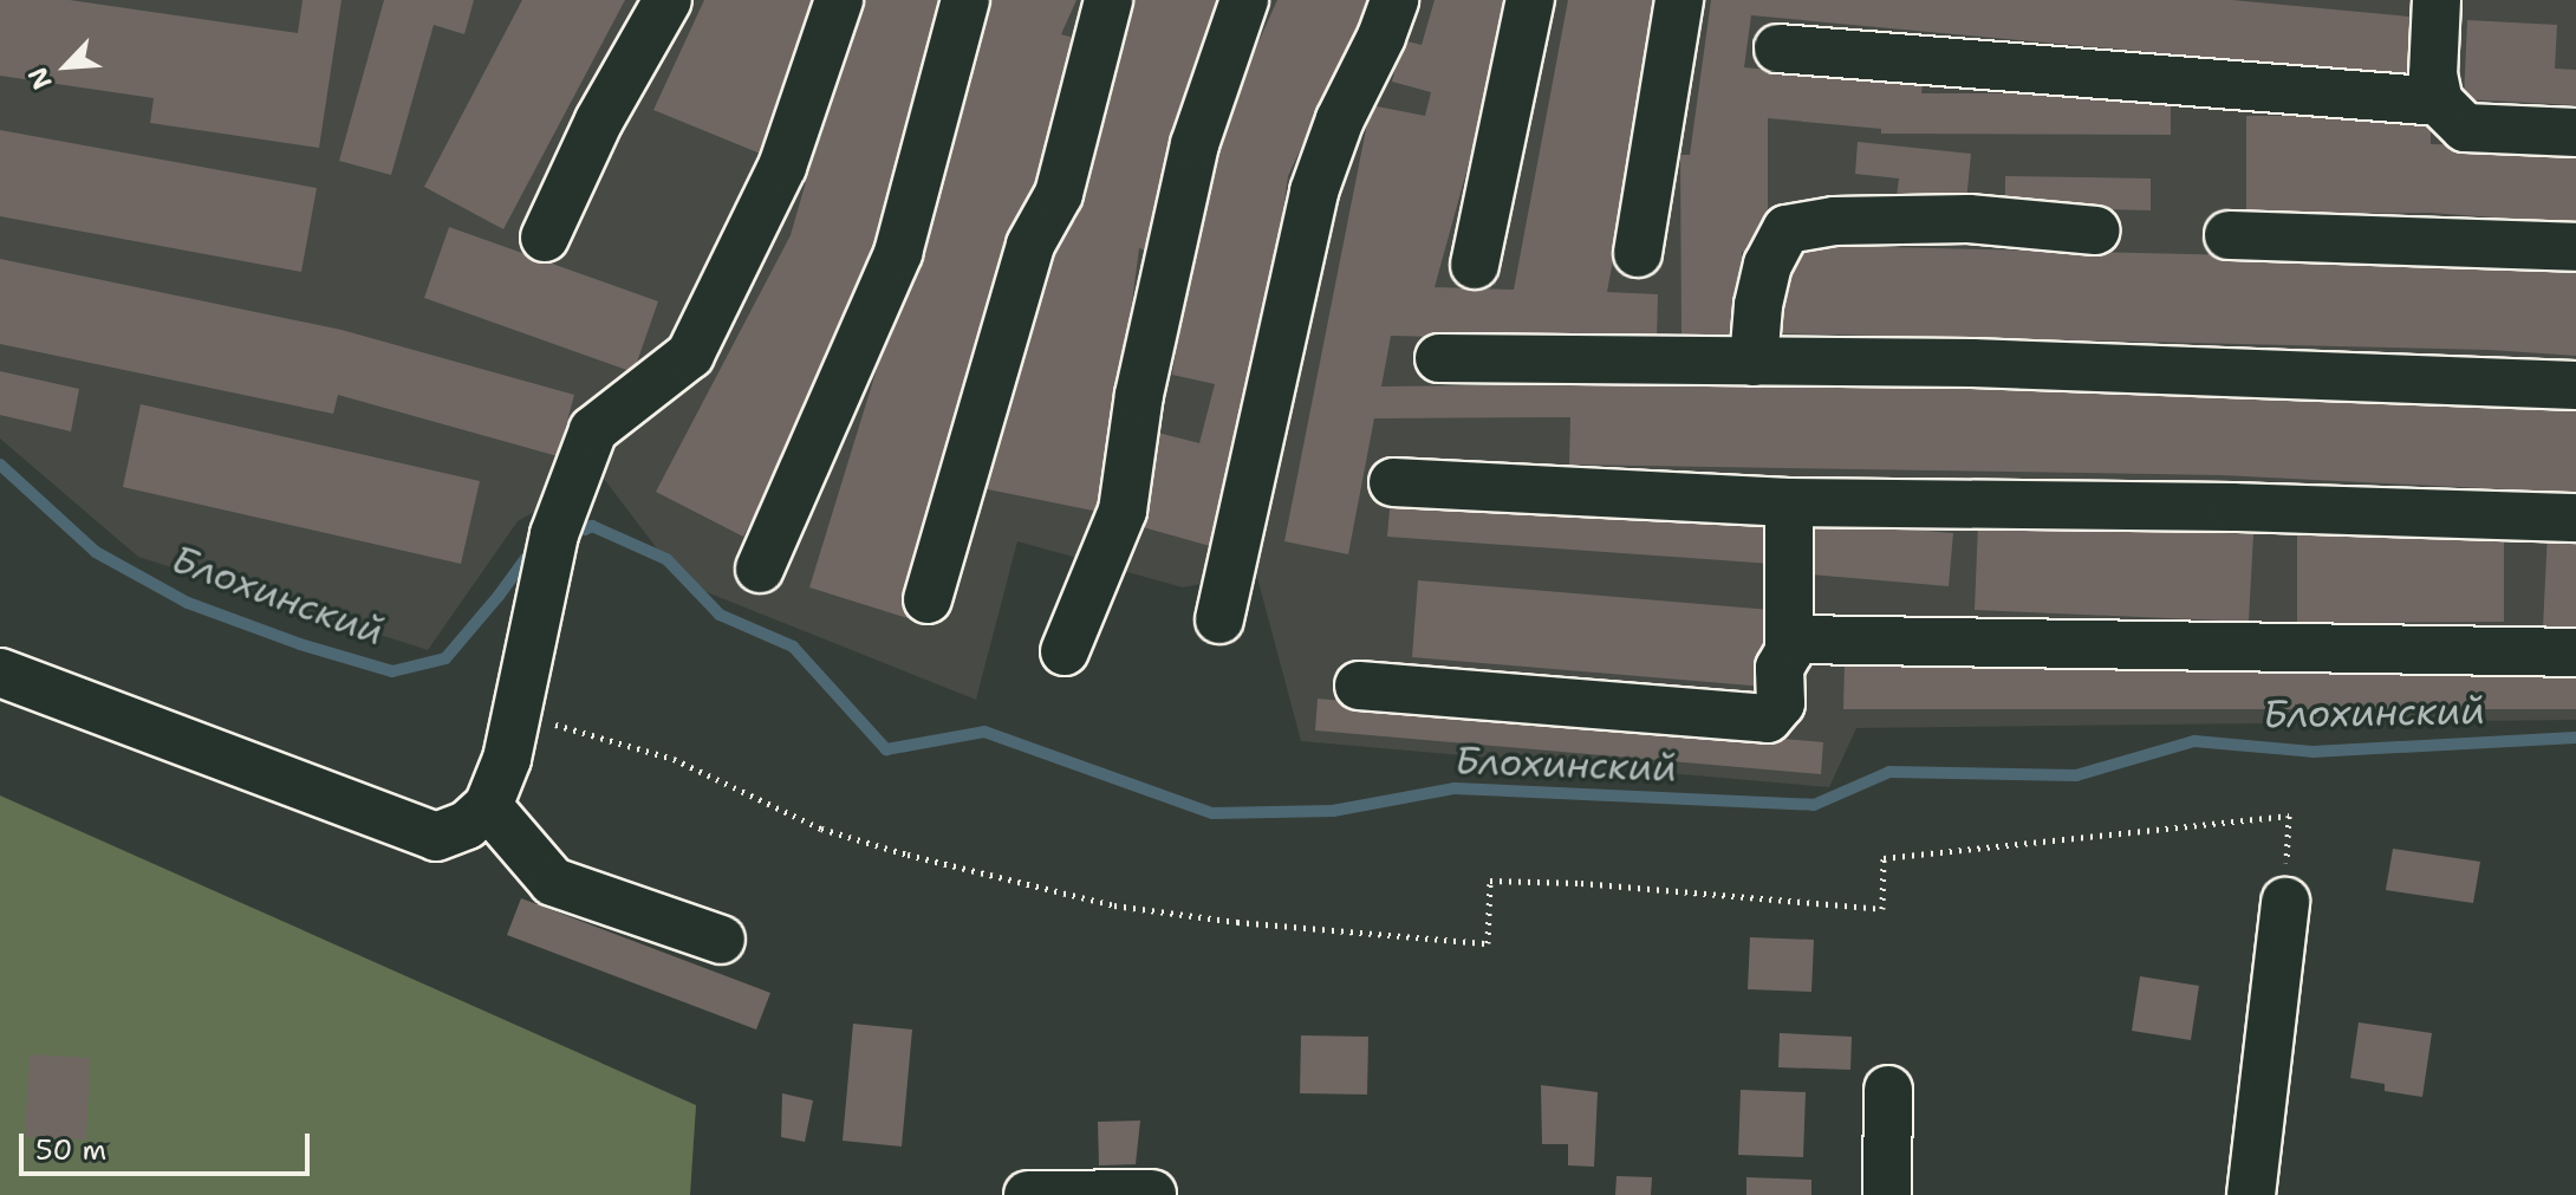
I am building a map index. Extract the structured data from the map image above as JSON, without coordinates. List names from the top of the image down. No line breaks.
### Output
{"water":["Блохинский"],"scale_bar":"50 m","north":"bottom left"}
